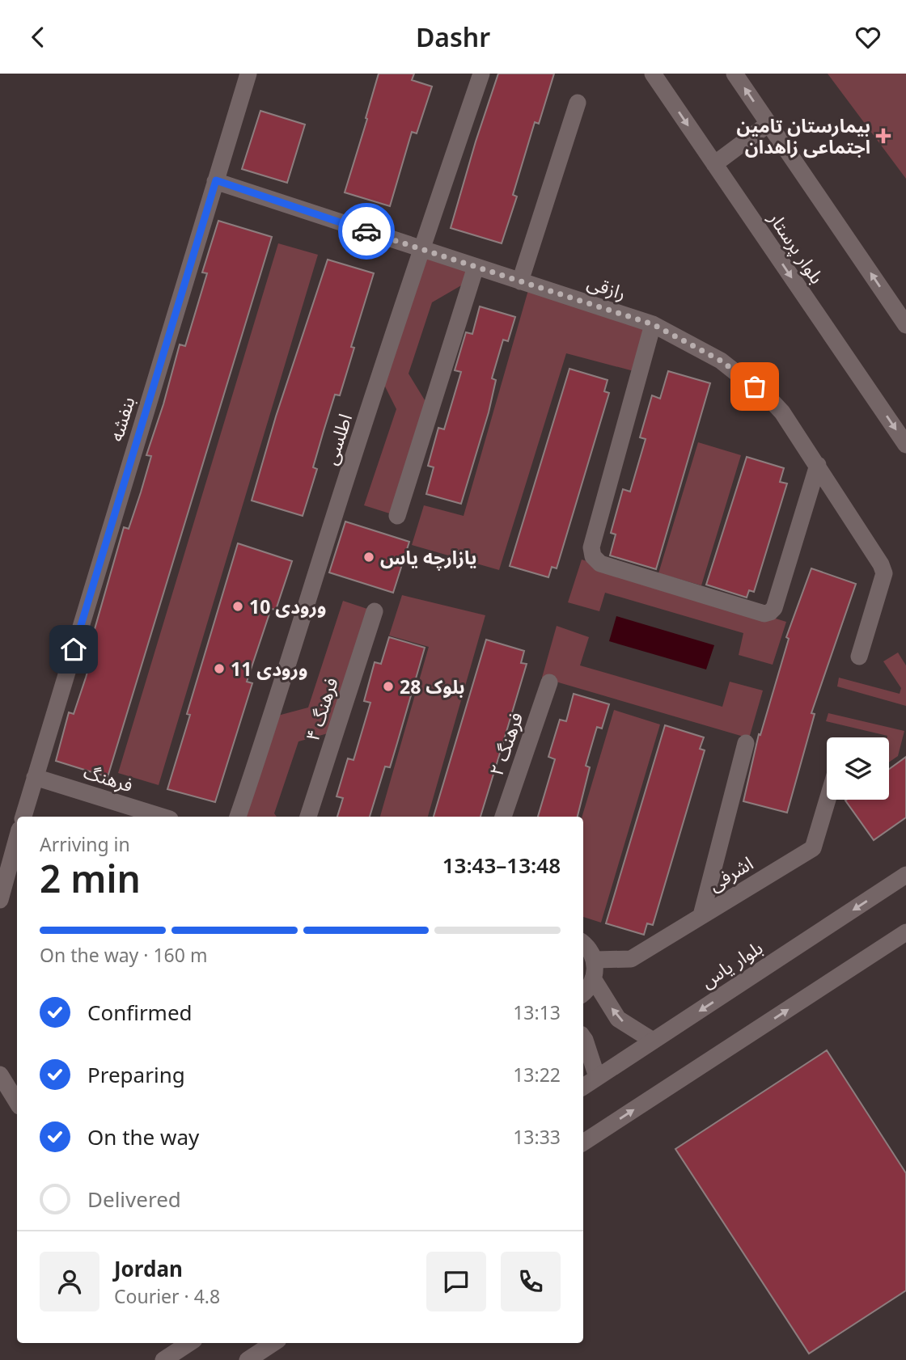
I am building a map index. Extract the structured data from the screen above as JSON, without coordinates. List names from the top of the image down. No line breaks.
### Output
{"streets":{"street":["بلوار پرستار","رازقی","بنفشه","اطلسی","فرهنگ ۴","فرهنگ ۲","فرهنگ","اشرفی","بلوار یاس"]},"crossings":[["رازقی","بنفشه"],["رازقی","اطلسی"],["بنفشه","فرهنگ"]],"places":{"health":["بیمارستان تامین اجتماعی زاهدان"],"other":["یازارچه یاس","ورودی 10","ورودی 11","بلوک 28"]},"page":{"header":"Dashr","heading":["2 min","Arriving in","13:43–13:48"],"panel":["Jordan","Courier · 4.8"],"bar":"On the way · 160 m","list":[["Confirmed","13:13"],["Preparing","13:22"],["On the way","13:33"],"Delivered"]}}
